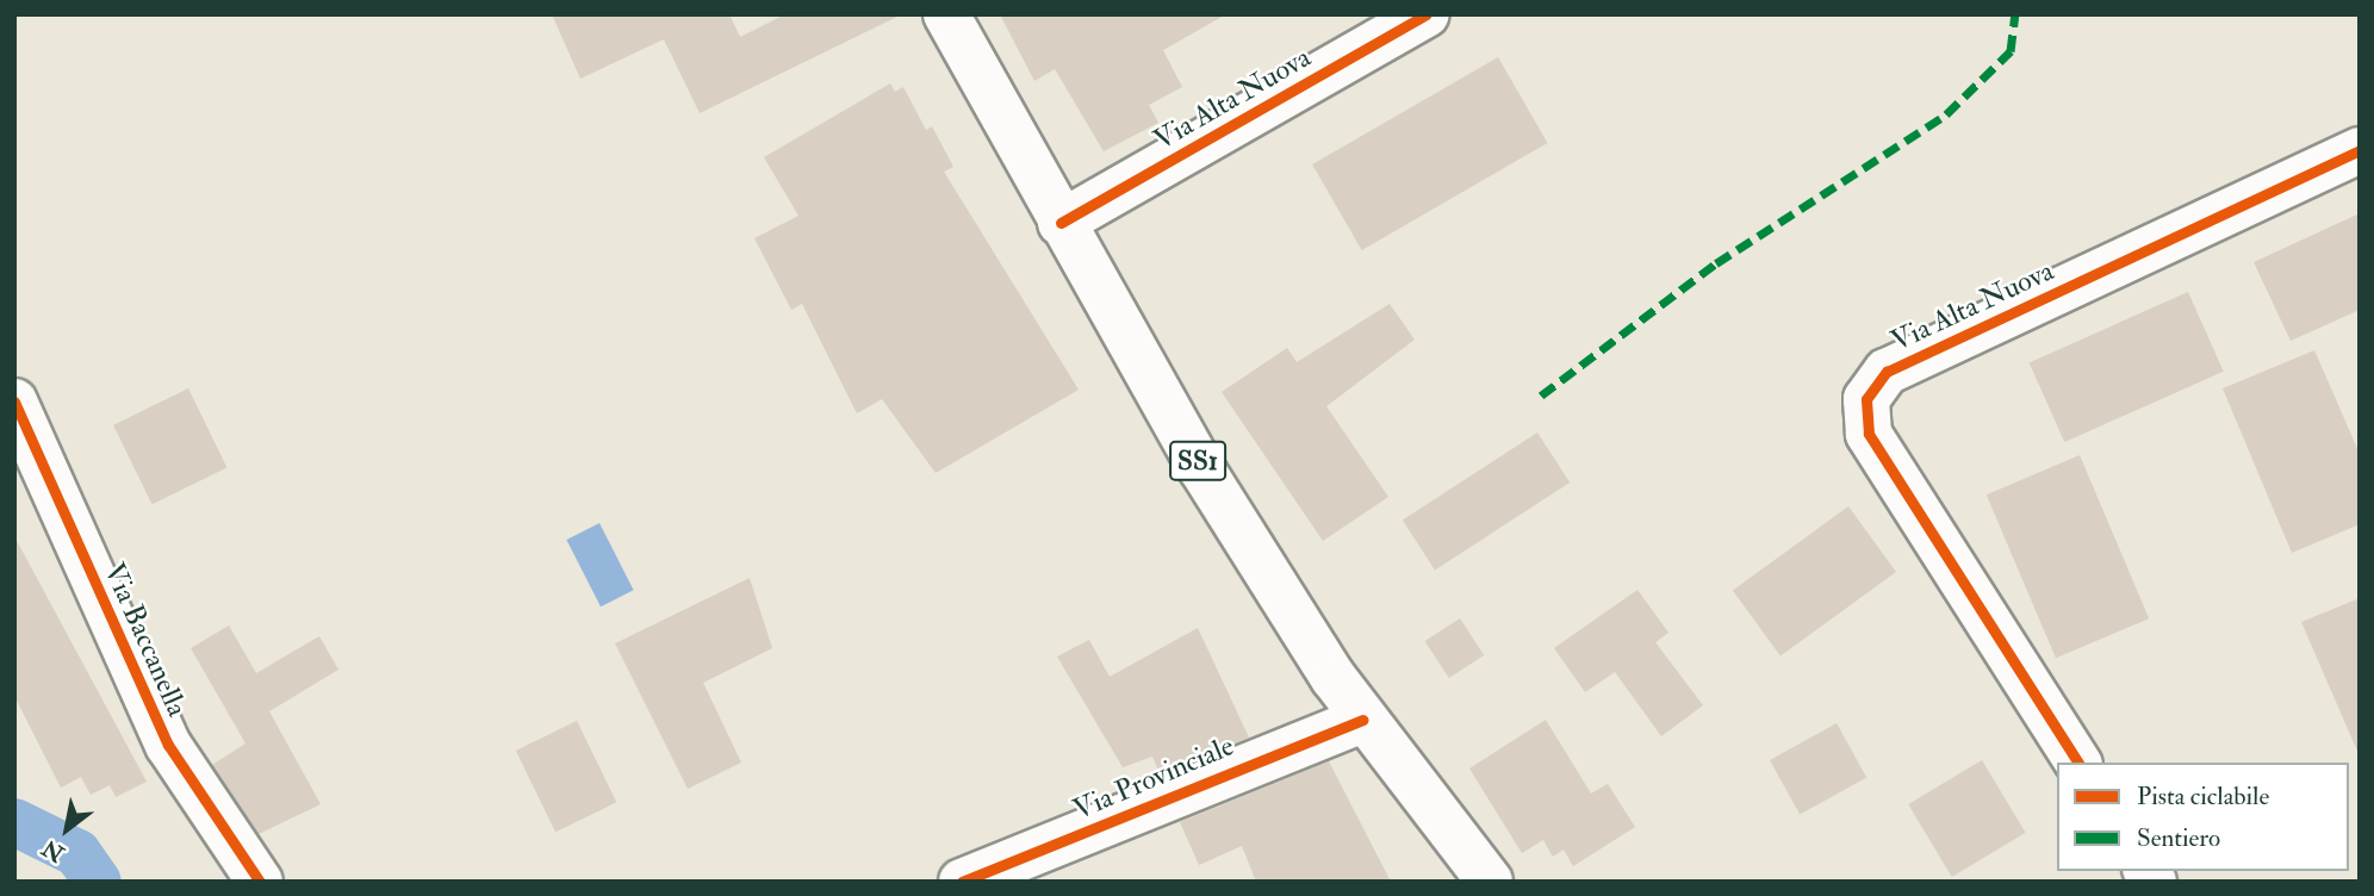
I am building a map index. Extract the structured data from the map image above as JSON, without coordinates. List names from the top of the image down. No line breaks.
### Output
{"streets":{"street":["Via Alta Nuova","SS1","Via Baccanella","Via Provinciale"]},"crossings":[["Via Alta Nuova","SS1"],["SS1","Via Provinciale"]],"legend":["Pista ciclabile","Sentiero"],"north":"bottom left"}
